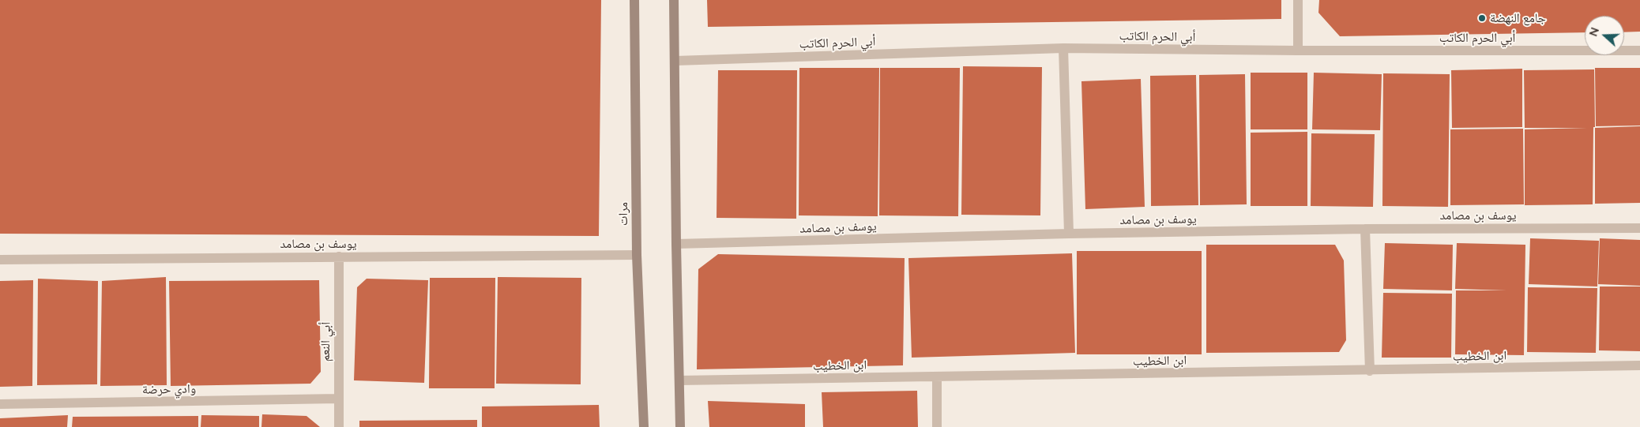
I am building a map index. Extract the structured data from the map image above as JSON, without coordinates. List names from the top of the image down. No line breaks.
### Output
{"streets":{"street":["أبي الحرم الكاتب","مرات","يوسف بن مصامد","أبي النعم","ابن الخطيب","وادي حرضة"]},"crossings":[["مرات","يوسف بن مصامد"],["يوسف بن مصامد","أبي النعم"],["أبي النعم","وادي حرضة"]],"places":["جامع النهضة"],"north":"left"}
